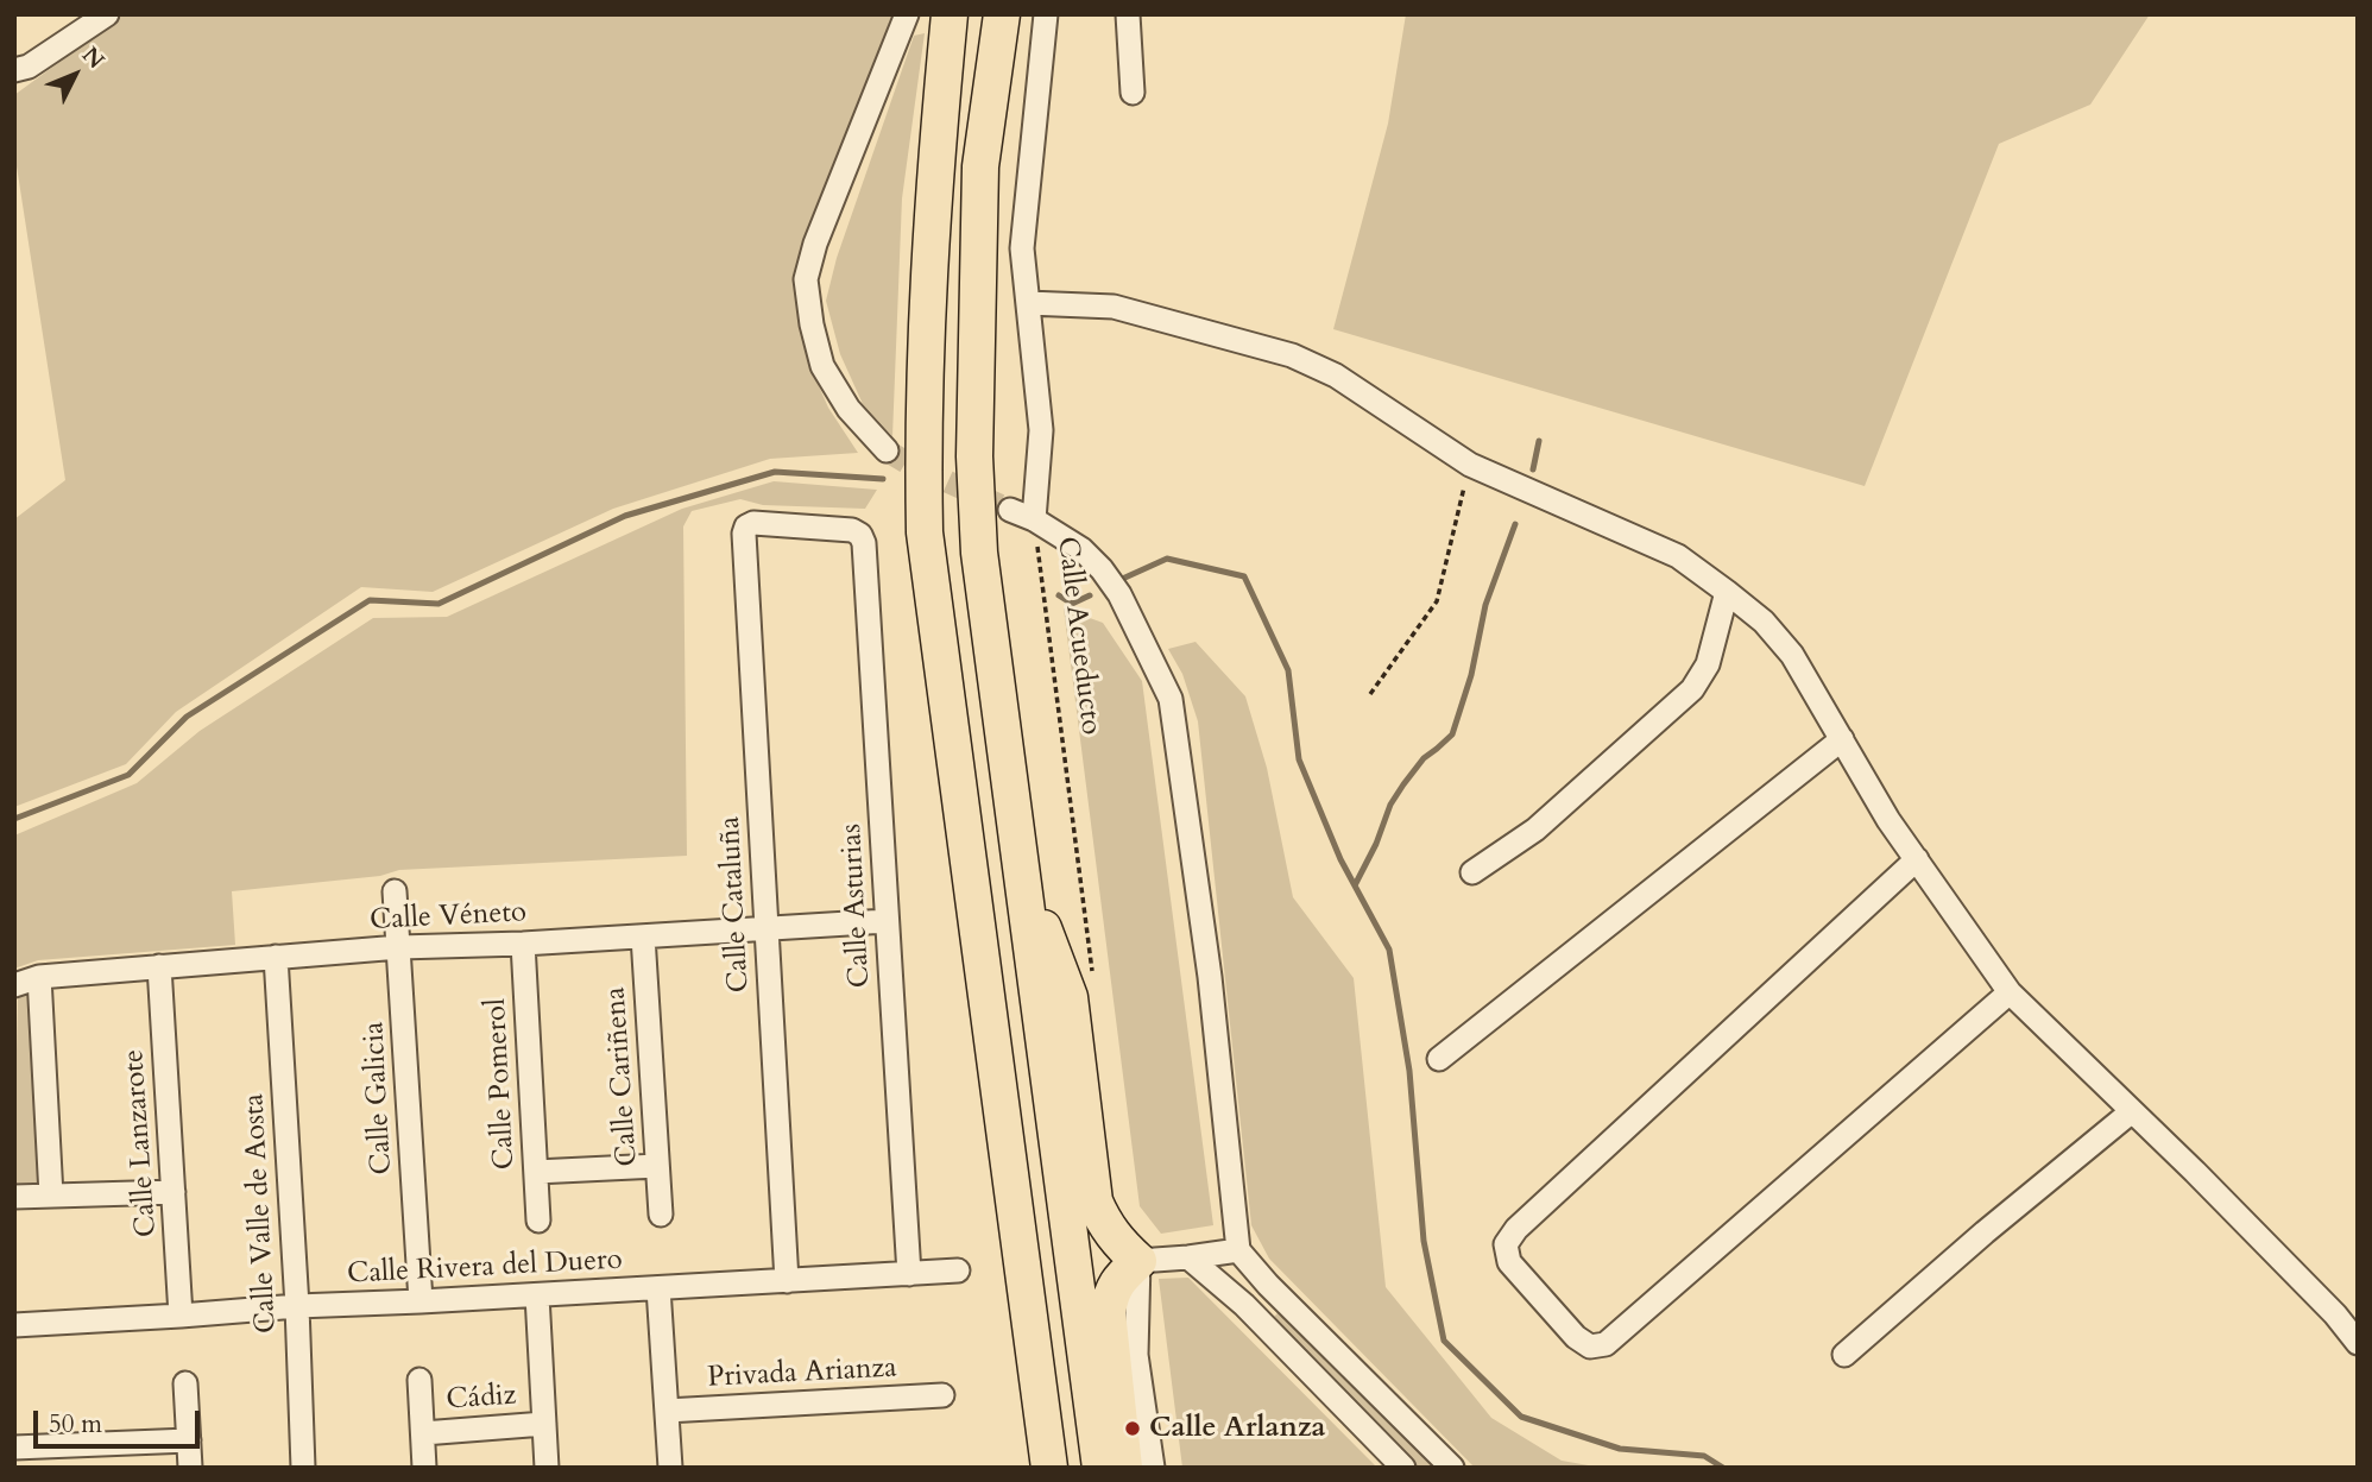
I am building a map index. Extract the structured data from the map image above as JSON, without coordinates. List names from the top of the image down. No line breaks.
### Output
{"streets":{"street":["Calle Acueducto","Calle Cataluña","Calle Asturias","Calle Véneto","Calle Cariñena","Calle Pomerol","Calle Galicia","Calle Lanzarote","Calle Valle de Aosta","Calle Rivera del Duero","Privada Arianza","Cádiz"]},"crossings":[["Calle Cataluña","Calle Asturias"],["Calle Cataluña","Calle Véneto"],["Calle Cataluña","Calle Rivera del Duero"],["Calle Asturias","Calle Véneto"],["Calle Asturias","Calle Rivera del Duero"],["Calle Véneto","Calle Cariñena"],["Calle Véneto","Calle Pomerol"],["Calle Véneto","Calle Galicia"],["Calle Véneto","Calle Lanzarote"],["Calle Véneto","Calle Valle de Aosta"],["Calle Galicia","Calle Rivera del Duero"],["Calle Lanzarote","Calle Rivera del Duero"],["Calle Valle de Aosta","Calle Rivera del Duero"]],"places":["Calle Arlanza"],"scale_bar":"50 m","north":"top right"}
